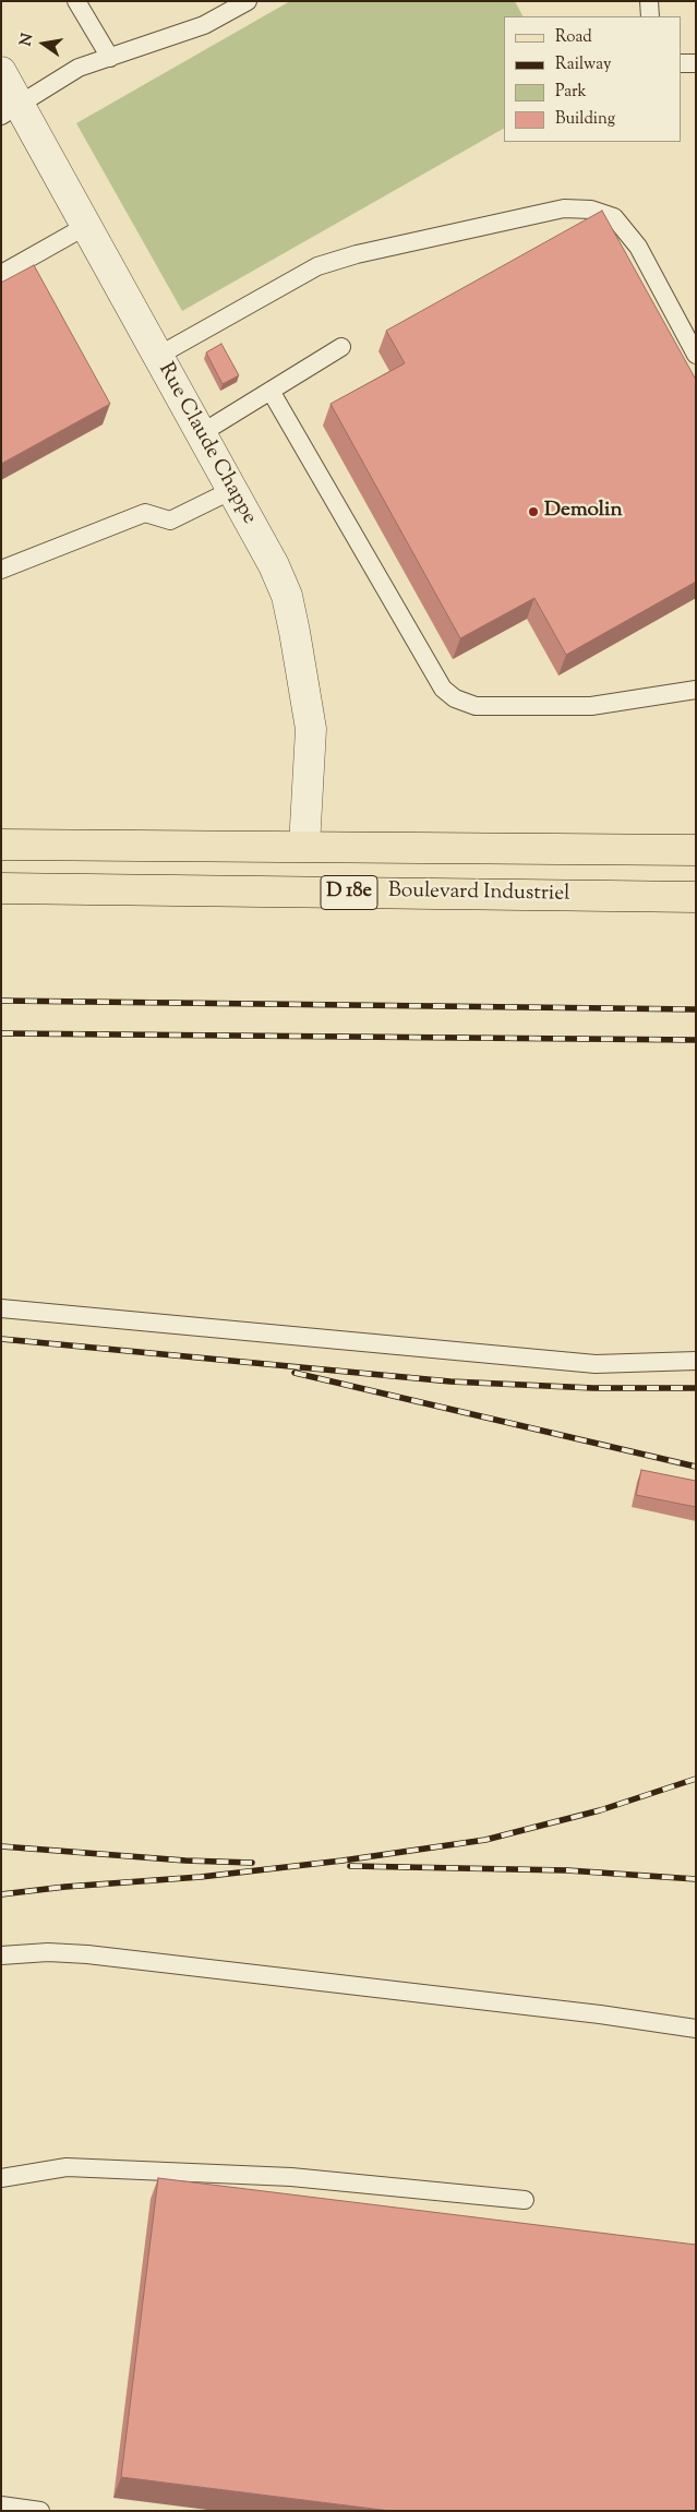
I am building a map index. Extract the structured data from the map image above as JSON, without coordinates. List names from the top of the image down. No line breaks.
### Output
{"streets":{"main road":["D 18e","Boulevard Industriel"],"street":["Rue Claude Chappe"]},"crossings":[["Rue Claude Chappe","D 18e"]],"places":["Demolin"],"legend":["Road","Railway","Park","Building"],"north":"left"}
